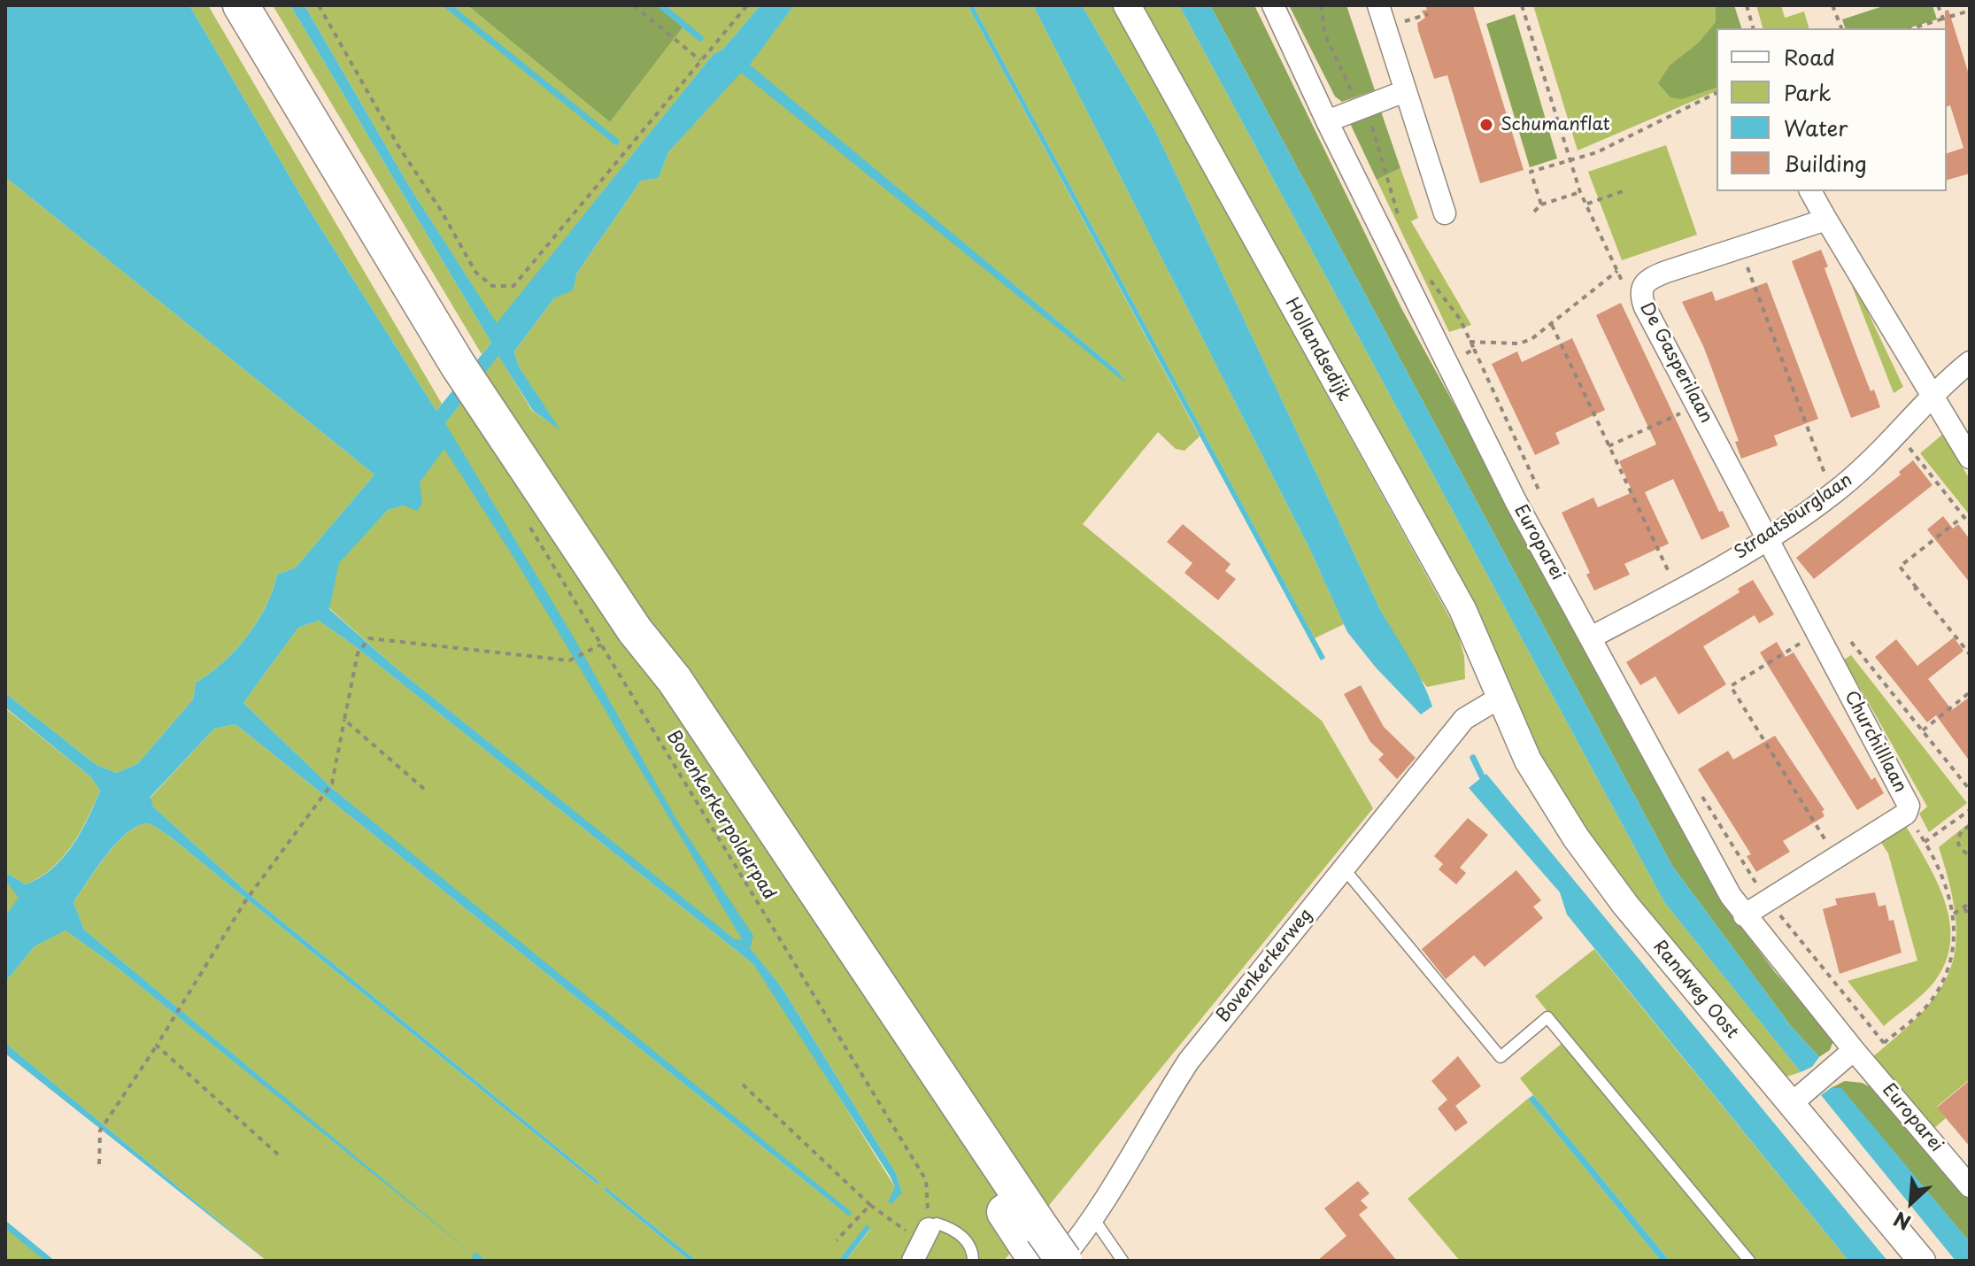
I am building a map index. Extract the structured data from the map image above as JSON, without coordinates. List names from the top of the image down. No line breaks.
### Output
{"streets":{"street":["Hollandsedijk","De Gasperilaan","Straatsburglaan","Europarei","Churchilllaan","Bovenkerkerweg","Randweg Oost"],"path":["Bovenkerkerpolderpad"]},"crossings":[["Hollandsedijk","Bovenkerkerweg"],["Hollandsedijk","Randweg Oost"],["De Gasperilaan","Straatsburglaan"],["De Gasperilaan","Churchilllaan"],["Straatsburglaan","Europarei"],["Straatsburglaan","Churchilllaan"],["Europarei","Churchilllaan"],["Bovenkerkerweg","Randweg Oost"]],"places":["Schumanflat"],"legend":["Road","Park","Water","Building"],"north":"bottom left"}
